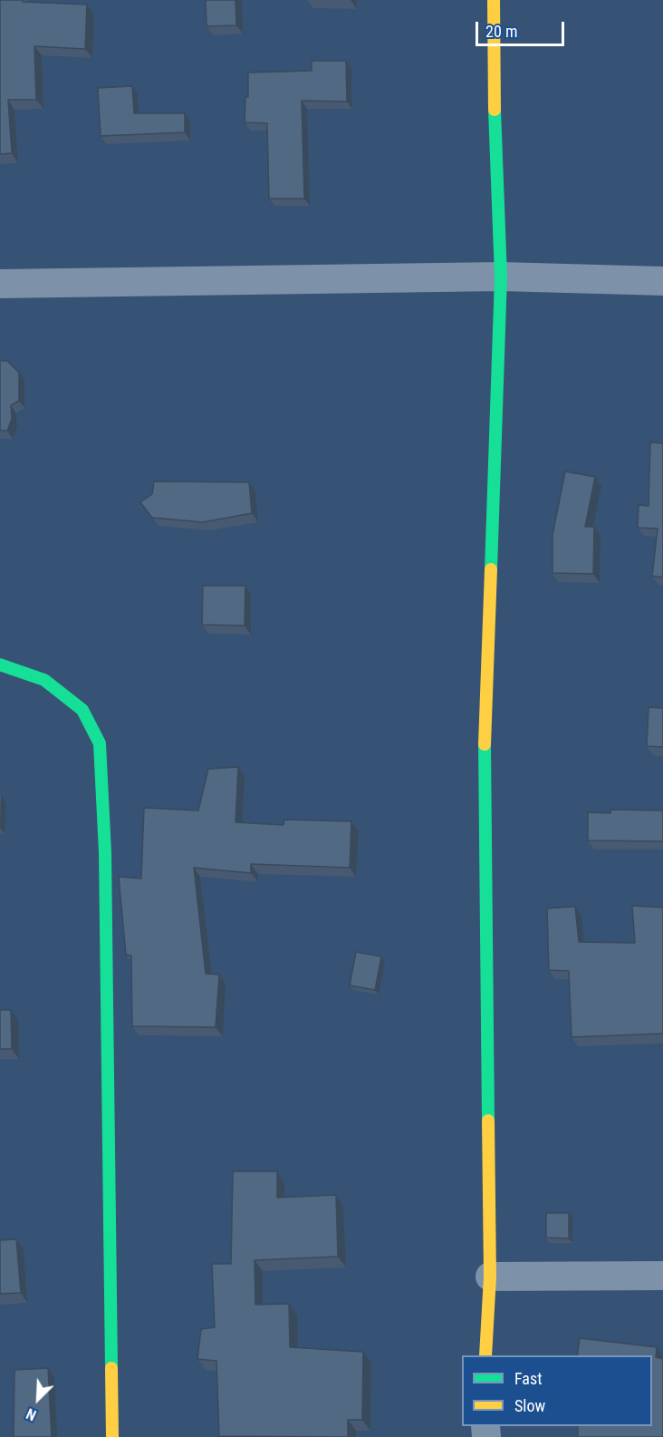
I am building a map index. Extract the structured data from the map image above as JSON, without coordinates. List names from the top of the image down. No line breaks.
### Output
{"legend":["Fast","Slow"],"scale_bar":"20 m","north":"bottom left"}
